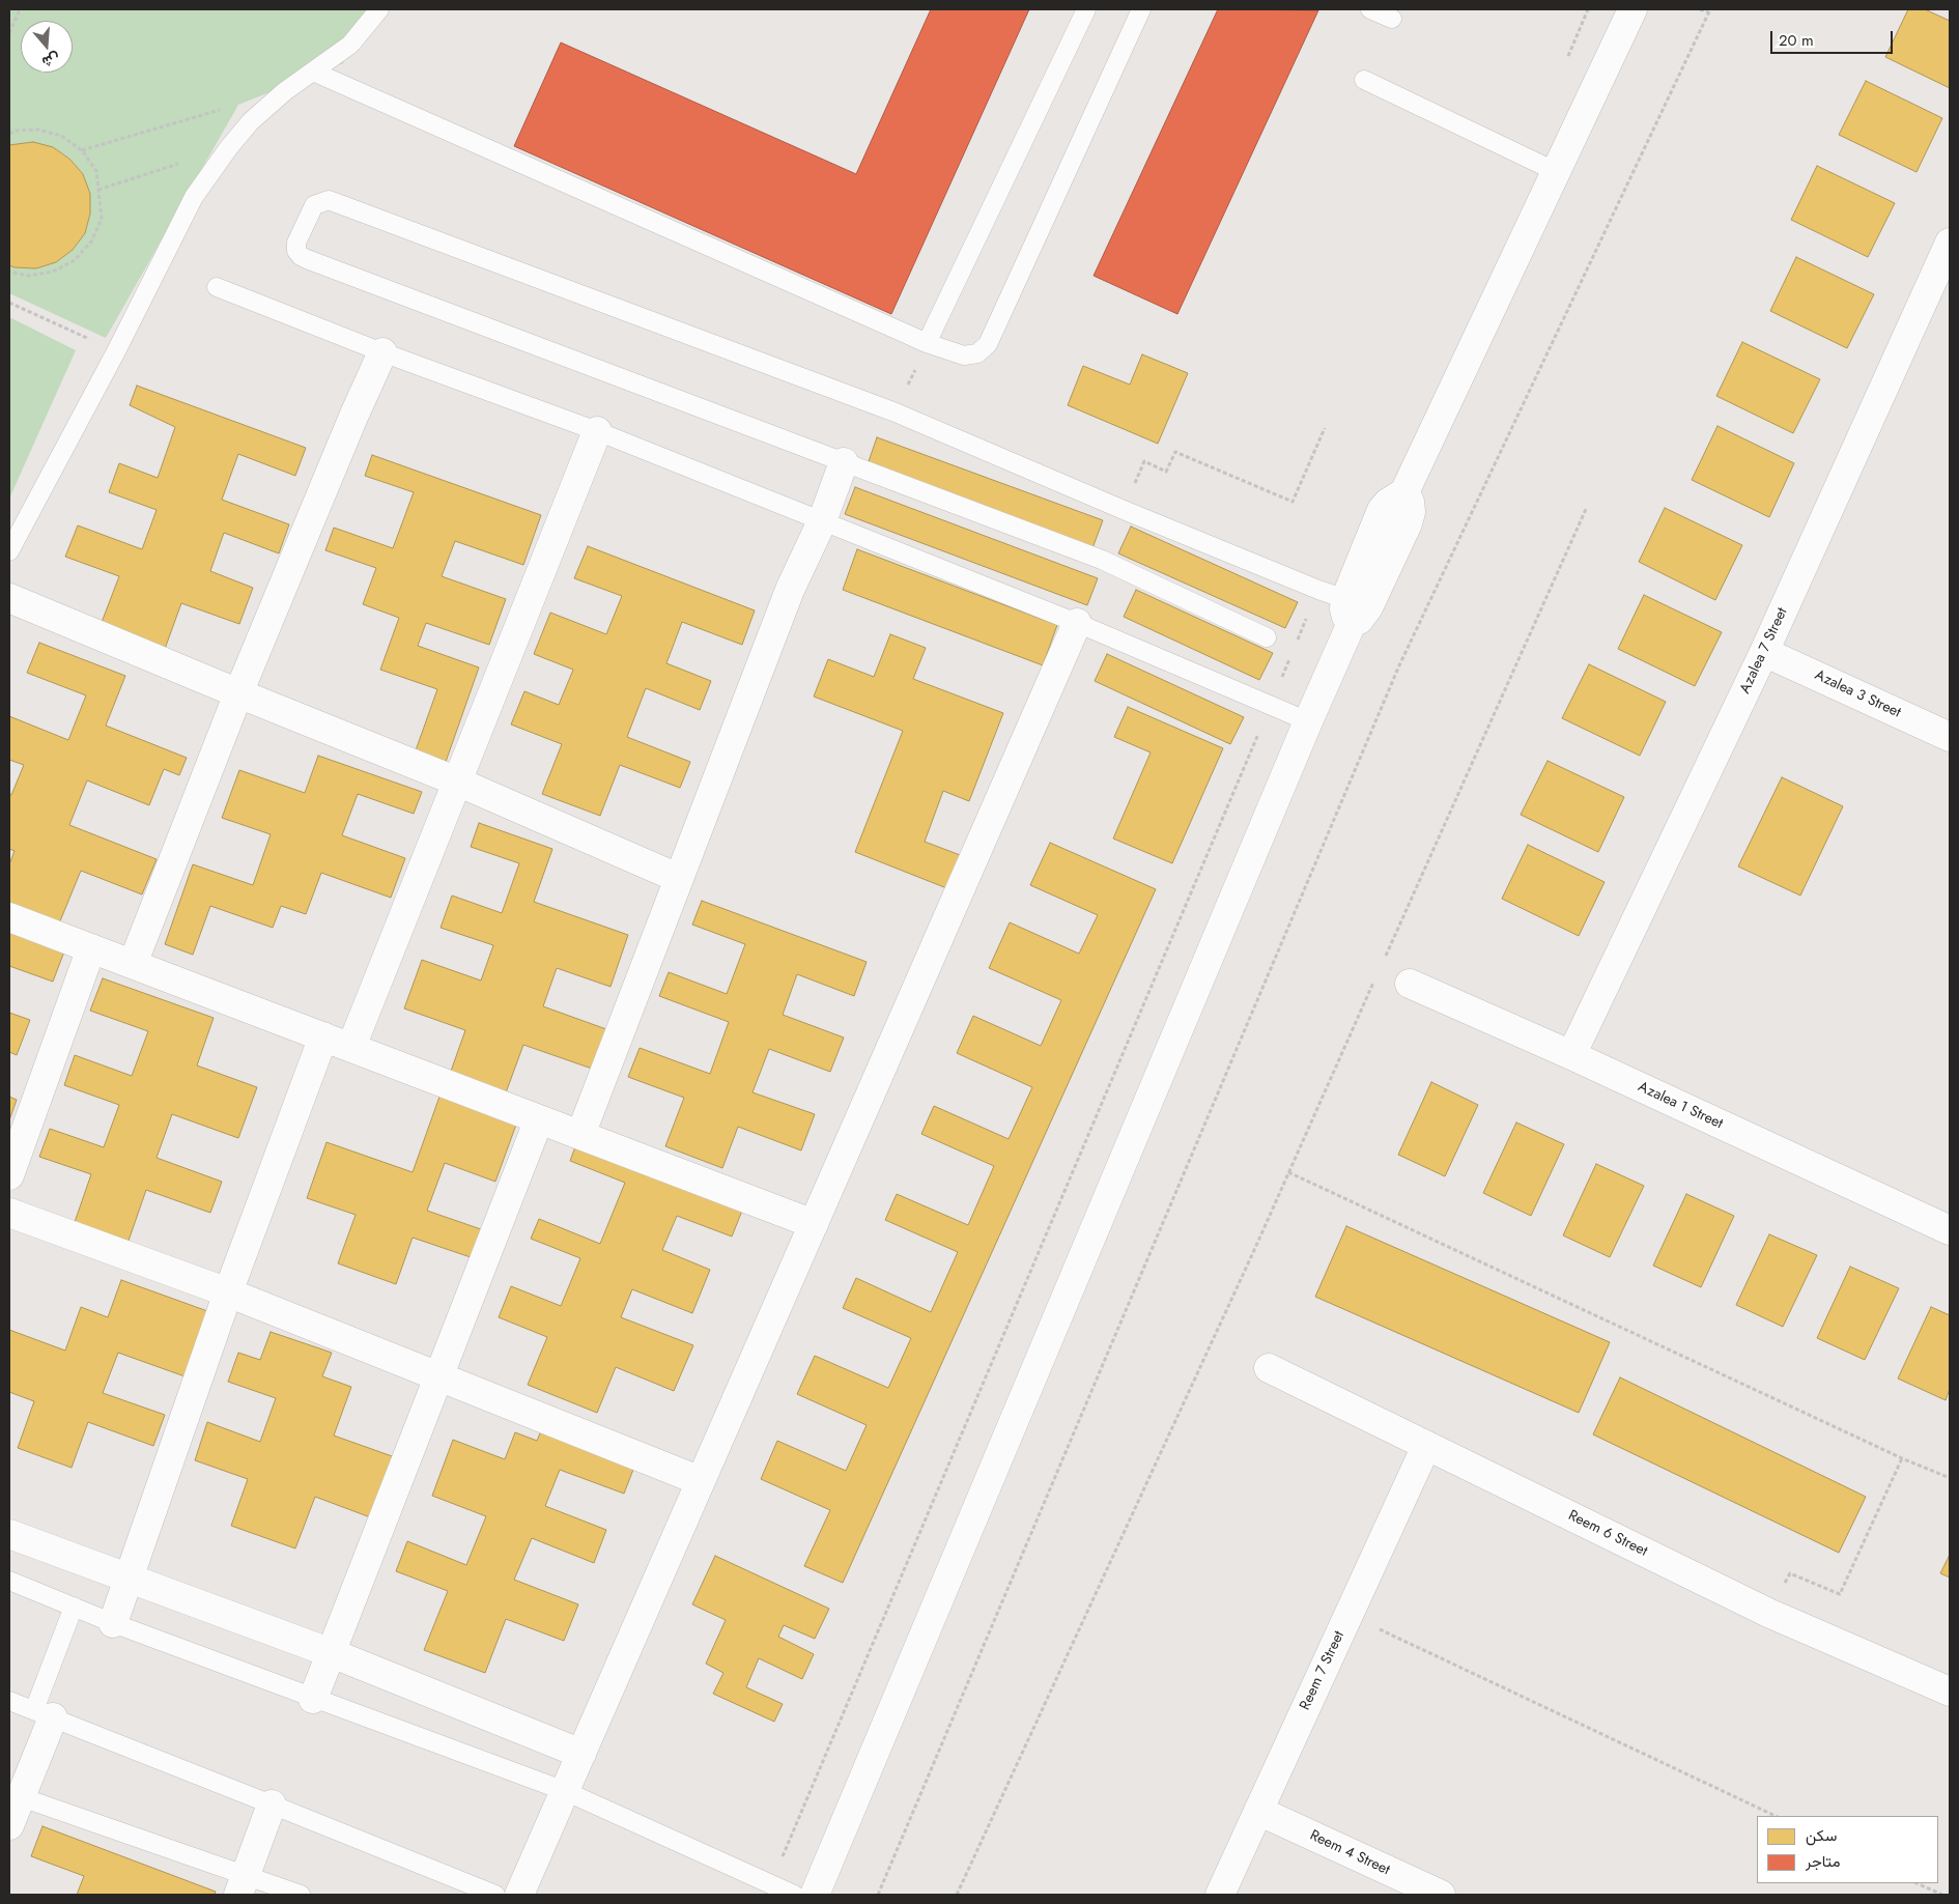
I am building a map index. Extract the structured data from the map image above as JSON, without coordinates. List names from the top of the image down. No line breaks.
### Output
{"streets":{"street":["Azalea 7 Street","Azalea 3 Street","Azalea 1 Street","Reem 6 Street","Reem 7 Street","Reem 4 Street"]},"crossings":[["Azalea 7 Street","Azalea 3 Street"],["Azalea 7 Street","Azalea 1 Street"],["Reem 6 Street","Reem 7 Street"],["Reem 7 Street","Reem 4 Street"]],"legend":["سكن","متاجر"],"scale_bar":"20 m","north":"bottom"}
